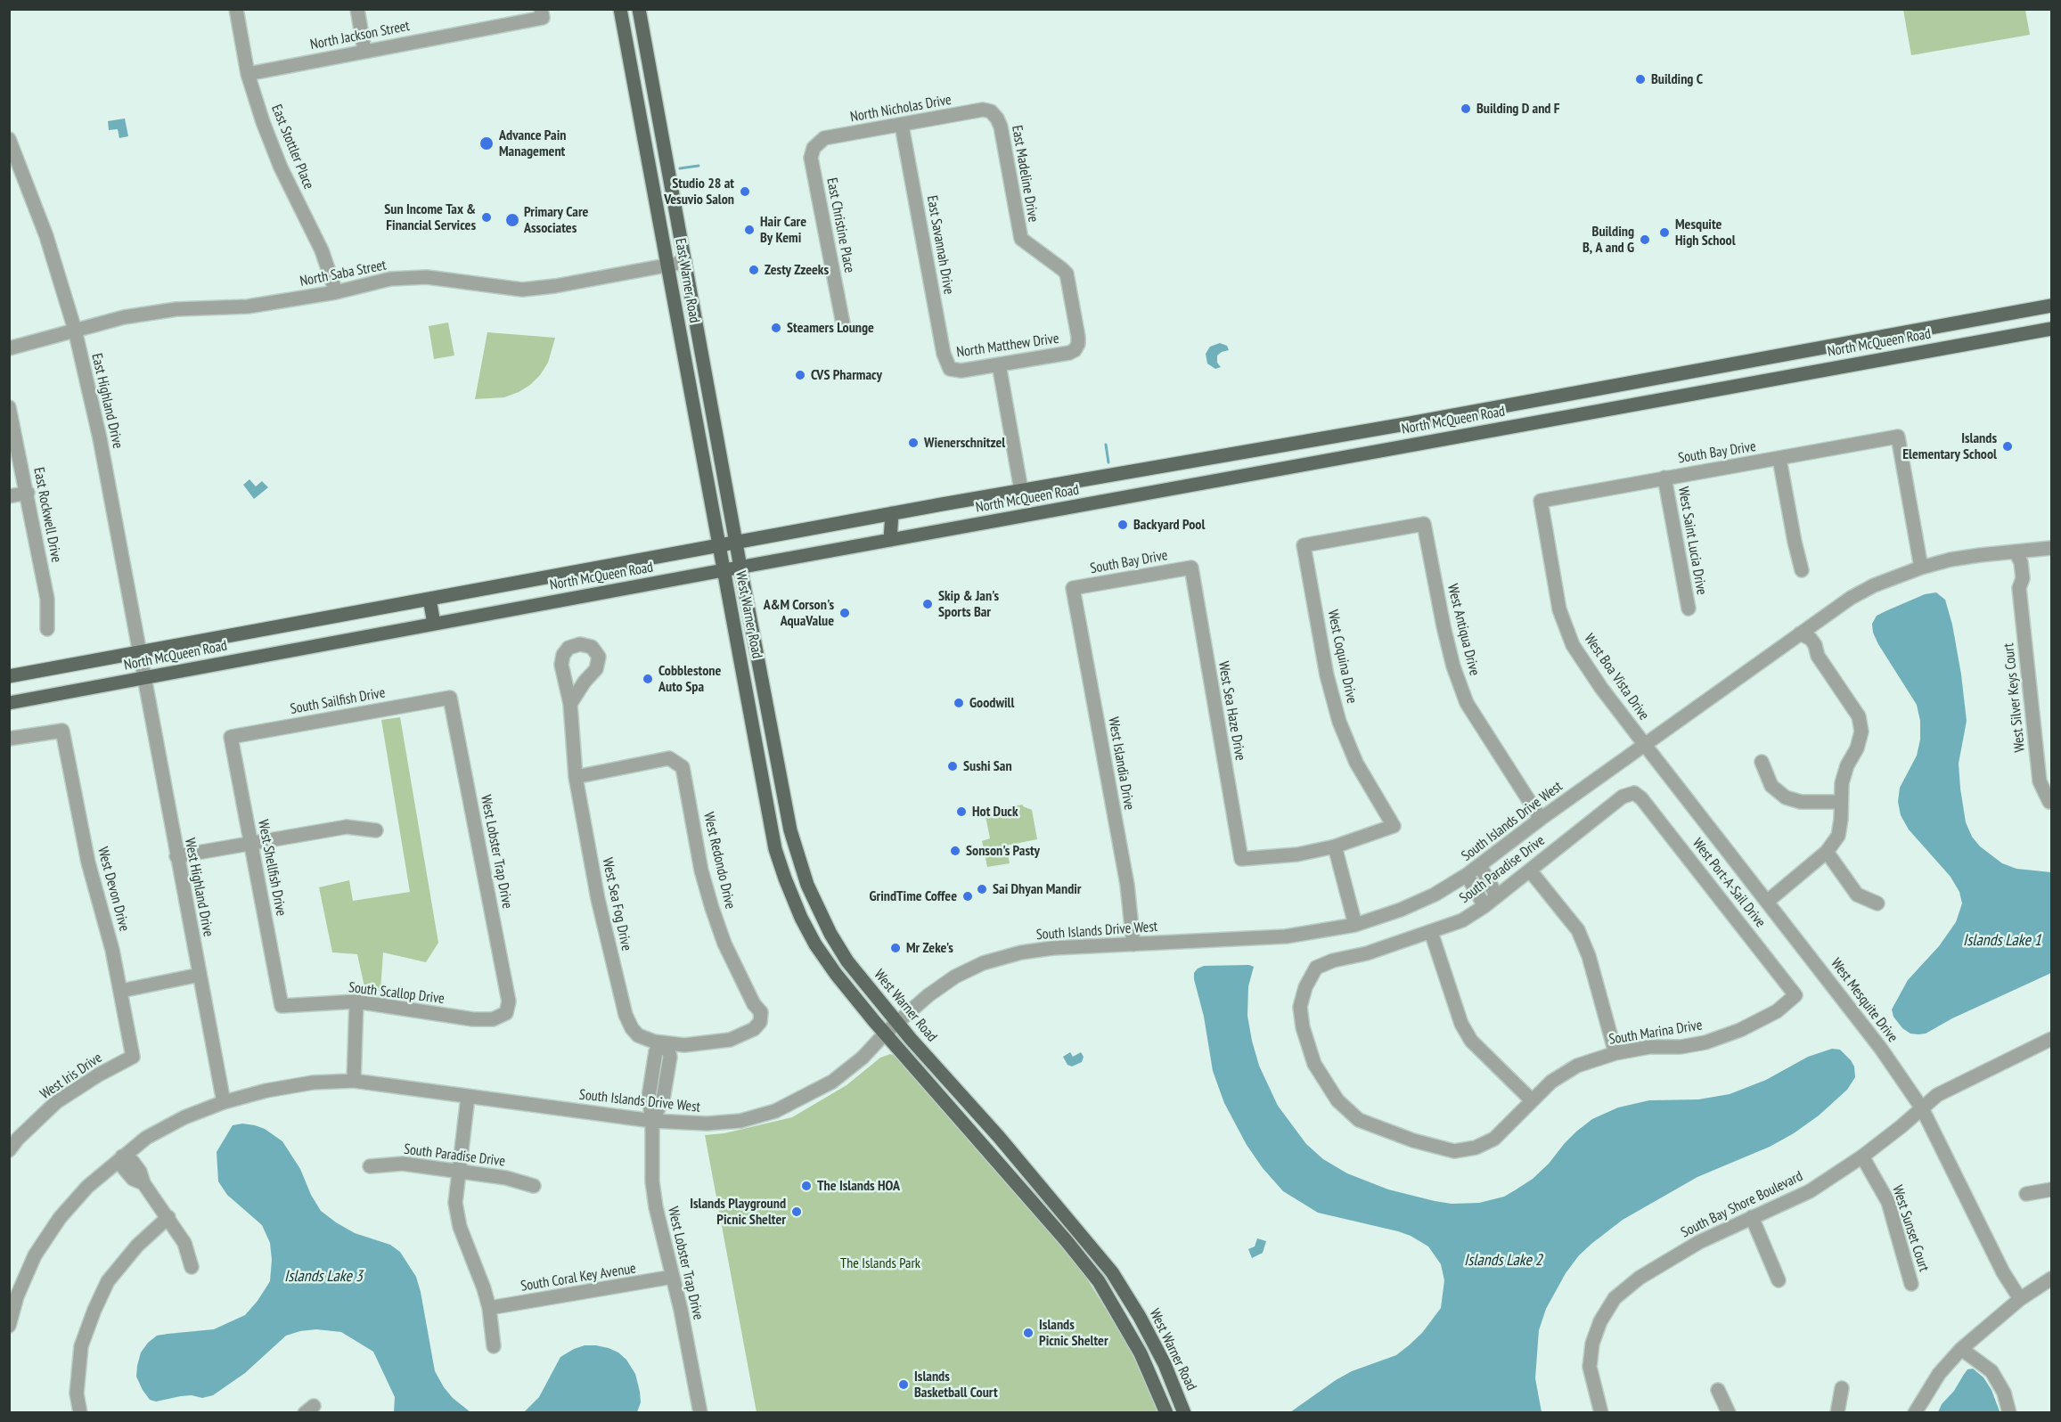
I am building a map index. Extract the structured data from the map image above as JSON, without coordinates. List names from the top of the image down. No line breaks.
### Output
{"streets":{"main road":["East Warner Road","North McQueen Road","West Warner Road"],"street":["North Jackson Street","North Nicholas Drive","East Stottler Place","East Madeline Drive","East Christine Place","East Savannah Drive","North Saba Street","North Matthew Drive","East Highland Drive","South Bay Drive","East Rockwell Drive","West Saint Lucia Drive","West Antiqua Drive","West Coquina Drive","West Boa Vista Drive","West Silver Keys Court","South Sailfish Drive","West Sea Haze Drive","West Islandia Drive","South Islands Drive West","West Lobster Trap Drive","West Redondo Drive","West Shellfish Drive","South Paradise Drive","West Port-A-Sail Drive","West Highland Drive","West Devon Drive","West Sea Fog Drive","South Scallop Drive","West Mesquite Drive","South Marina Drive","West Iris Drive","South Bay Shore Boulevard","West Sunset Court","South Coral Key Avenue"]},"crossings":[["North Jackson Street","East Stottler Place"],["North Nicholas Drive","East Madeline Drive"],["North Nicholas Drive","East Christine Place"],["North Nicholas Drive","East Savannah Drive"],["East Stottler Place","North Saba Street"],["East Madeline Drive","North Matthew Drive"],["East Savannah Drive","North Matthew Drive"],["North Saba Street","East Warner Road"],["North Saba Street","East Highland Drive"],["East Warner Road","North McQueen Road"],["East Warner Road","West Warner Road"],["North McQueen Road","East Highland Drive"],["North McQueen Road","West Warner Road"],["North McQueen Road","West Highland Drive"],["East Highland Drive","West Highland Drive"],["South Bay Drive","West Saint Lucia Drive"],["South Bay Drive","West Boa Vista Drive"],["South Bay Drive","West Sea Haze Drive"],["South Bay Drive","West Islandia Drive"],["South Bay Drive","South Islands Drive West"],["West Warner Road","South Islands Drive West"],["West Antiqua Drive","West Coquina Drive"],["West Antiqua Drive","South Islands Drive West"],["West Coquina Drive","West Sea Haze Drive"],["West Boa Vista Drive","South Islands Drive West"],["West Boa Vista Drive","West Mesquite Drive"],["West Silver Keys Court","South Islands Drive West"],["South Sailfish Drive","West Lobster Trap Drive"],["South Sailfish Drive","West Shellfish Drive"],["West Islandia Drive","South Islands Drive West"],["South Islands Drive West","West Lobster Trap Drive"],["South Islands Drive West","West Highland Drive"],["South Islands Drive West","West Mesquite Drive"],["West Lobster Trap Drive","South Scallop Drive"],["West Lobster Trap Drive","South Coral Key Avenue"],["West Redondo Drive","West Sea Fog Drive"],["West Shellfish Drive","South Scallop Drive"],["South Paradise Drive","West Port-A-Sail Drive"],["South Paradise Drive","South Marina Drive"],["West Port-A-Sail Drive","South Marina Drive"],["West Devon Drive","West Iris Drive"],["West Mesquite Drive","South Bay Shore Boulevard"],["South Bay Shore Boulevard","West Sunset Court"]],"water":["Islands Lake 1","Islands Lake 2","Islands Lake 3"],"parks":["The Islands Park"],"places":["Building C","Building D and F","Advance Pain Management","Studio 28 at Vesuvio Salon","Sun Income Tax & Financial Services","Primary Care Associates","Hair Care By Kemi","Mesquite High School","Building B, A and G","Zesty Zzeeks","Steamers Lounge","CVS Pharmacy","Wienerschnitzel","Islands Elementary School","Backyard Pool","Skip & Jan's Sports Bar","A&M Corson's AquaValue","Cobblestone Auto Spa","Goodwill","Sushi San","Hot Duck","Sonson's Pasty","Sai Dhyan Mandir","GrindTime Coffee","Mr Zeke's","The Islands HOA","Islands Playground Picnic Shelter","Islands Picnic Shelter","Islands Basketball Court"]}
